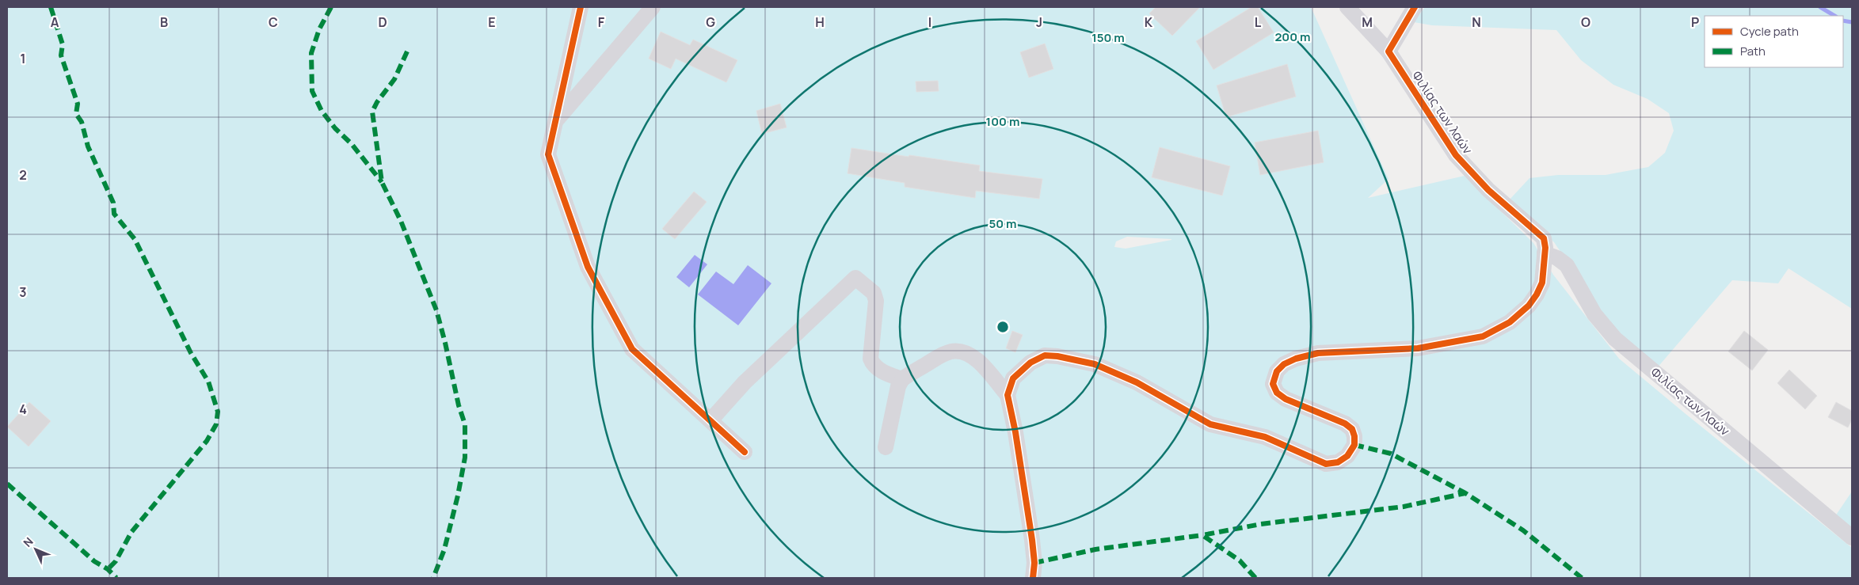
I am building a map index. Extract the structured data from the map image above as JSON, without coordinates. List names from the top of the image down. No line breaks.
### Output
{"streets":{"street":["Φιλίας των λαών","Φιλίας των Λαών"]},"crossings":[["Φιλίας των λαών","Φιλίας των Λαών"]],"legend":["Cycle path","Path"],"north":"top left","grid":{"columns":["A","B","C","D","E","F","G","H","I","J","K","L","M","N","O","P"],"rows":["1","2","3","4"]},"rings":["200 m","150 m","100 m","50 m"]}
